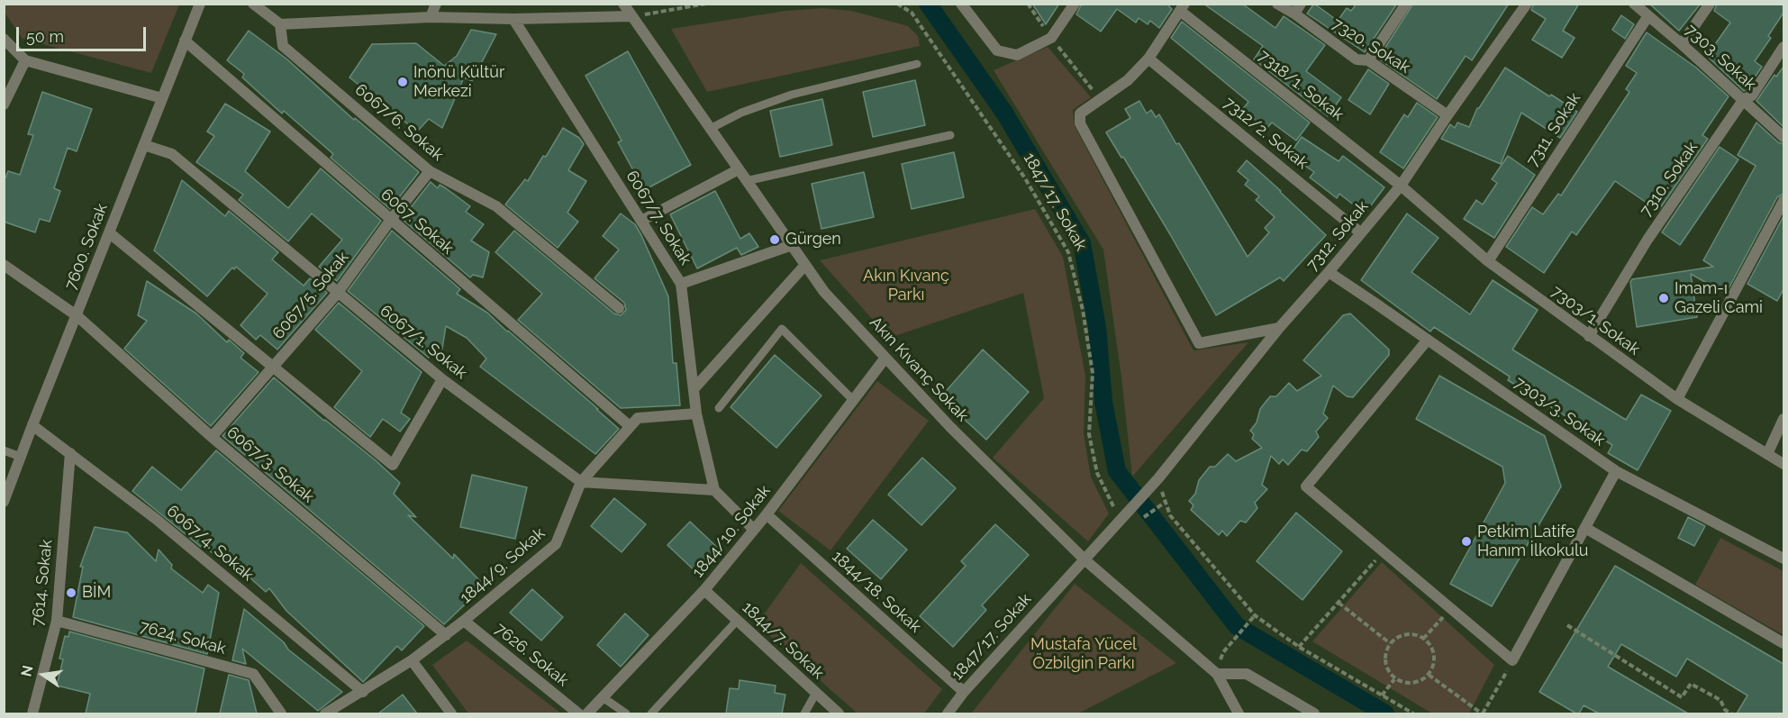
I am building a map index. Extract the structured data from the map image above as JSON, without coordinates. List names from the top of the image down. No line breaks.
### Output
{"streets":{"street":["7320. Sokak","7303. Sokak","7318/1. Sokak","6067/6. Sokak","7311. Sokak","7312/2. Sokak","7310. Sokak","1847/17. Sokak","6067/7. Sokak","6067. Sokak","7312. Sokak","7600. Sokak","6067/5. Sokak","7303/1. Sokak","6067/1. Sokak","Akın Kıvanç Sokak","7303/3. Sokak","6067/3. Sokak","1844/10. Sokak","6067/4. Sokak","1844/9. Sokak","7614. Sokak","1844/18. Sokak","7624. Sokak","1844/7. Sokak","7626. Sokak"]},"crossings":[["7320. Sokak","7312. Sokak"],["7303. Sokak","7311. Sokak"],["7303. Sokak","7310. Sokak"],["7318/1. Sokak","7312. Sokak"],["7318/1. Sokak","7303/1. Sokak"],["6067/6. Sokak","6067/5. Sokak"],["7311. Sokak","7303/1. Sokak"],["7312/2. Sokak","7312. Sokak"],["7310. Sokak","7303/1. Sokak"],["1847/17. Sokak","7312. Sokak"],["1847/17. Sokak","Akın Kıvanç Sokak"],["1847/17. Sokak","1844/18. Sokak"],["6067/7. Sokak","1844/9. Sokak"],["6067. Sokak","7600. Sokak"],["6067. Sokak","6067/5. Sokak"],["6067. Sokak","1844/9. Sokak"],["7312. Sokak","7303/1. Sokak"],["7312. Sokak","7303/3. Sokak"],["7600. Sokak","6067/1. Sokak"],["7600. Sokak","6067/3. Sokak"],["7600. Sokak","6067/4. Sokak"],["6067/5. Sokak","6067/1. Sokak"],["6067/5. Sokak","6067/3. Sokak"],["6067/1. Sokak","1844/9. Sokak"],["Akın Kıvanç Sokak","1844/10. Sokak"],["6067/3. Sokak","1844/9. Sokak"],["1844/10. Sokak","1844/18. Sokak"],["1844/10. Sokak","1844/7. Sokak"],["6067/4. Sokak","1844/9. Sokak"],["6067/4. Sokak","7614. Sokak"],["1844/9. Sokak","7626. Sokak"],["7614. Sokak","7624. Sokak"]],"parks":["Akın Kıvanç Parkı","Mustafa Yücel Özbilgin Parkı"],"places":["Inönü Kültür Merkezi","Gürgen","Imam-ı Gazeli Cami","Petkim Latife Hanım İlkokulu","BİM"],"scale_bar":"50 m","north":"left"}
